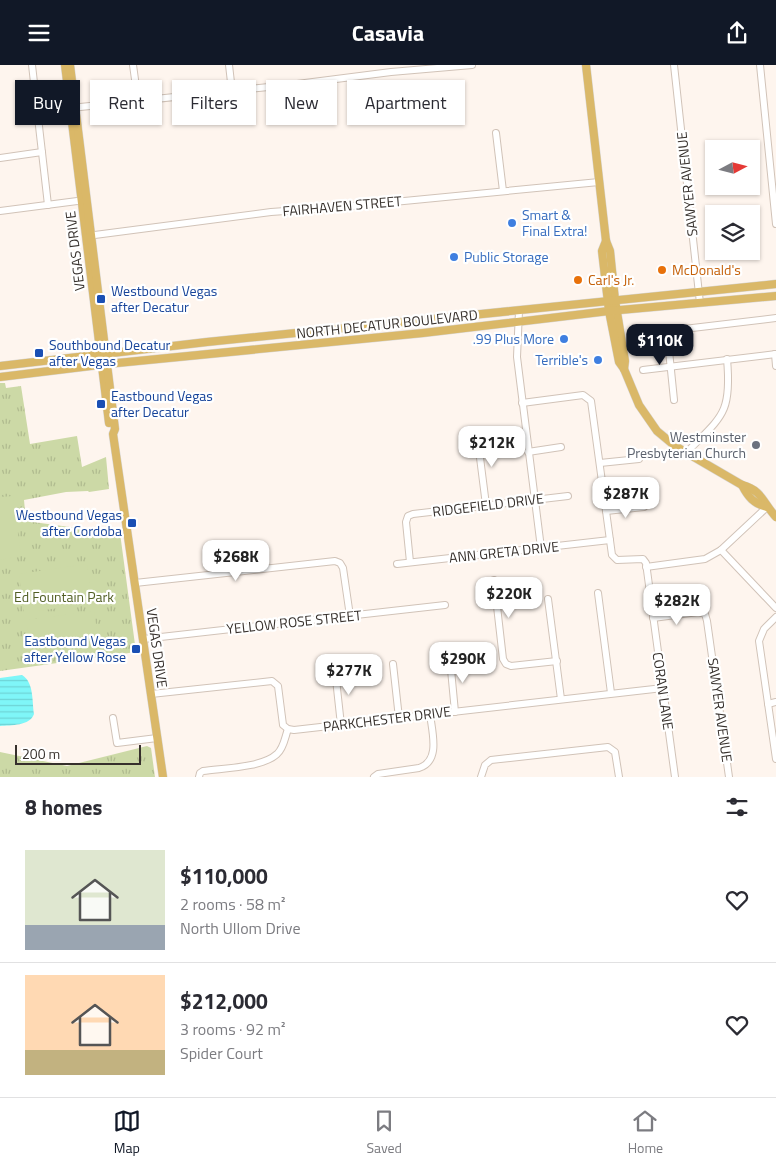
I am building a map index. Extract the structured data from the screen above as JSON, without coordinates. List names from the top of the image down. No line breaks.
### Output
{"streets":{"main road":["VEGAS DRIVE","NORTH DECATUR BOULEVARD"],"street":["SAWYER AVENUE","FAIRHAVEN STREET","RIDGEFIELD DRIVE","ANN GRETA DRIVE","YELLOW ROSE STREET","CORAN LANE","PARKCHESTER DRIVE"]},"crossings":[["SAWYER AVENUE","NORTH DECATUR BOULEVARD"],["SAWYER AVENUE","CORAN LANE"],["FAIRHAVEN STREET","VEGAS DRIVE"],["VEGAS DRIVE","NORTH DECATUR BOULEVARD"],["VEGAS DRIVE","YELLOW ROSE STREET"],["RIDGEFIELD DRIVE","ANN GRETA DRIVE"],["CORAN LANE","PARKCHESTER DRIVE"]],"parks":["Ed Fountain Park"],"places":{"other":["Smart & Final Extra!","Public Storage","McDonald's","Carl's Jr.",".99 Plus More","Terrible's","Westminster Presbyterian Church"],"transit":["Westbound Vegas after Decatur","Southbound Decatur after Vegas","Eastbound Vegas after Decatur","Westbound Vegas after Cordoba","Eastbound Vegas after Yellow Rose"]},"scale_bar":"200 m","north":"right","page":{"header":"Casavia","chip":["Buy","Rent","Filters","New","Apartment"],"price":["$110K","$212K","$287K","$268K","$220K","$282K","$290K","$277K"],"scale":"200 m","heading":"8 homes","list":[{"name":"$110,000","note":"2 rooms · 58 m² · North Ullom Drive"},{"name":"$212,000","note":"3 rooms · 92 m² · Spider Court"}],"tabs":["Map","Saved","Home"]}}
